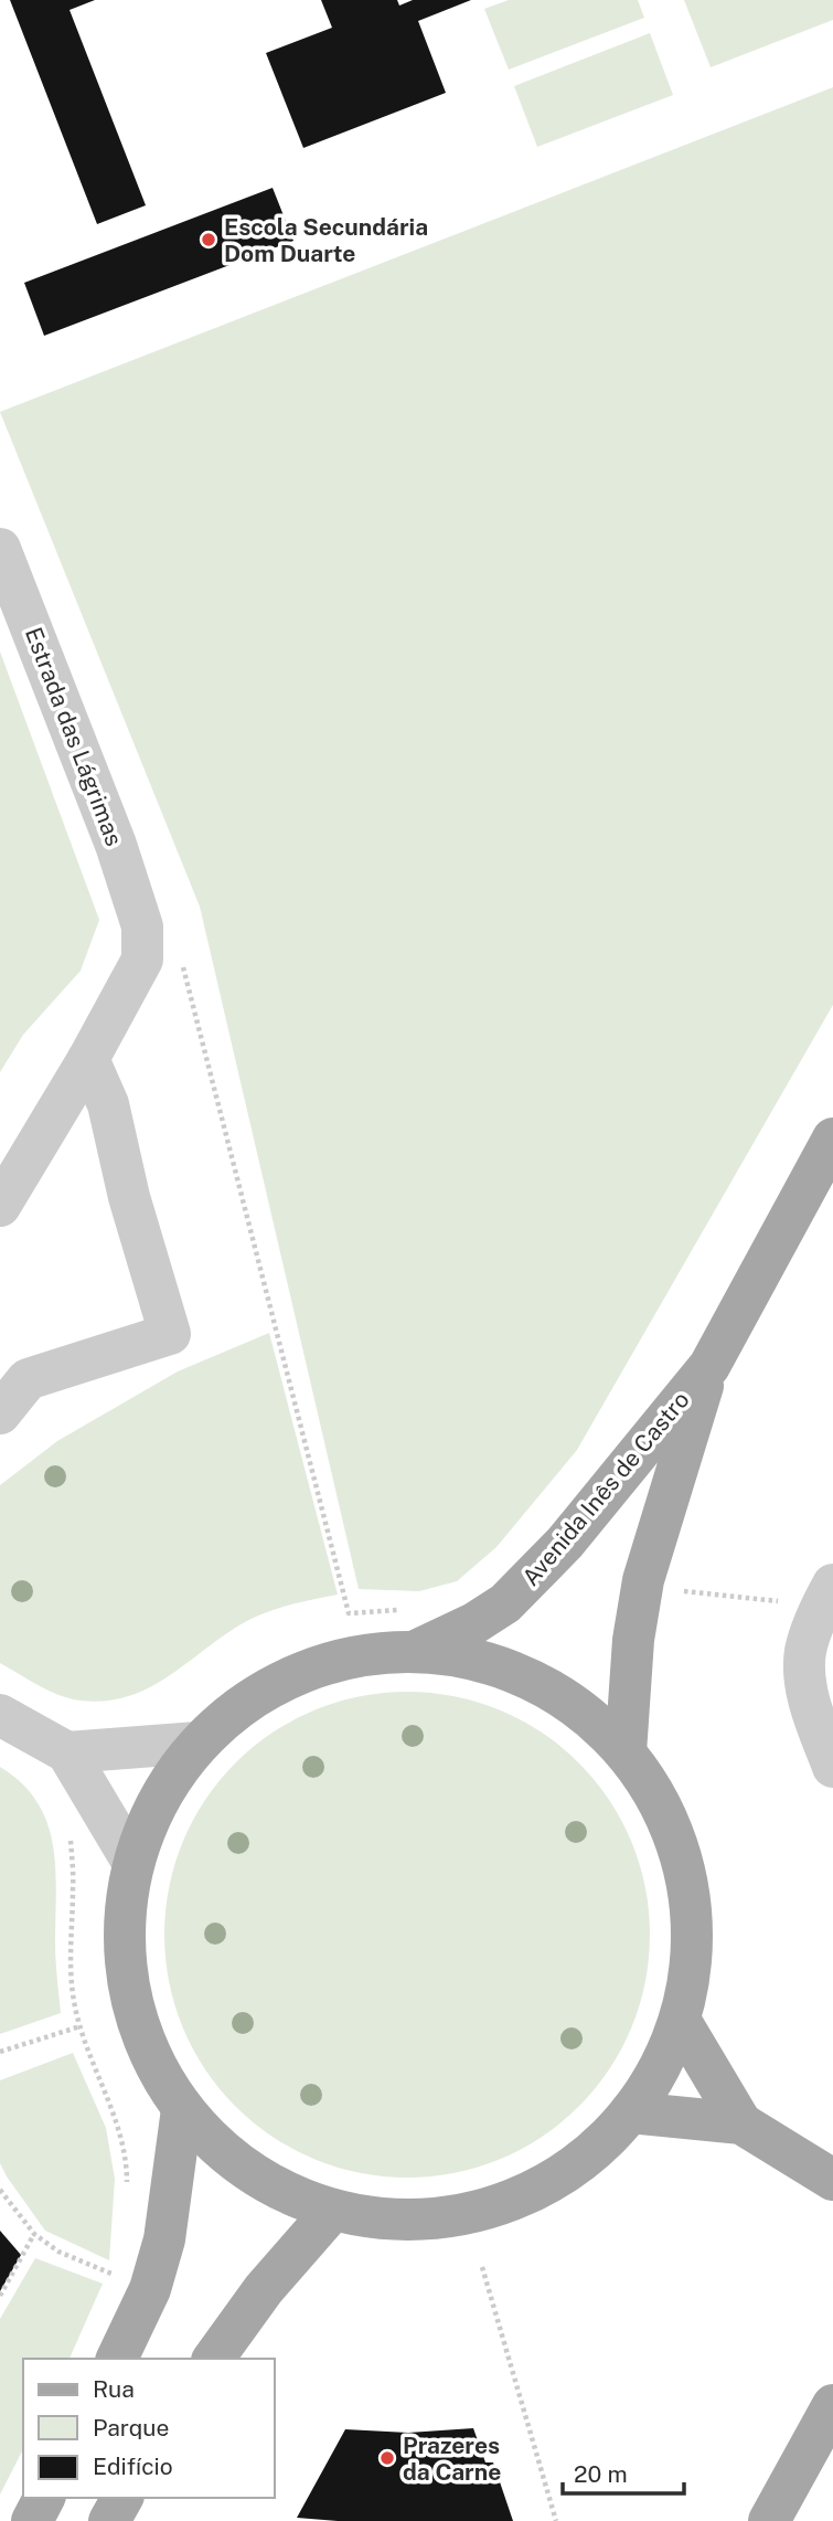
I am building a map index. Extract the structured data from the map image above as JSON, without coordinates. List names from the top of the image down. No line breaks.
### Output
{"streets":{"main road":["Avenida Inês de Castro"],"street":["Estrada das Lágrimas"]},"places":["Escola Secundária Dom Duarte","Prazeres da Carne"],"legend":["Rua","Parque","Edifício"],"scale_bar":"20 m"}
